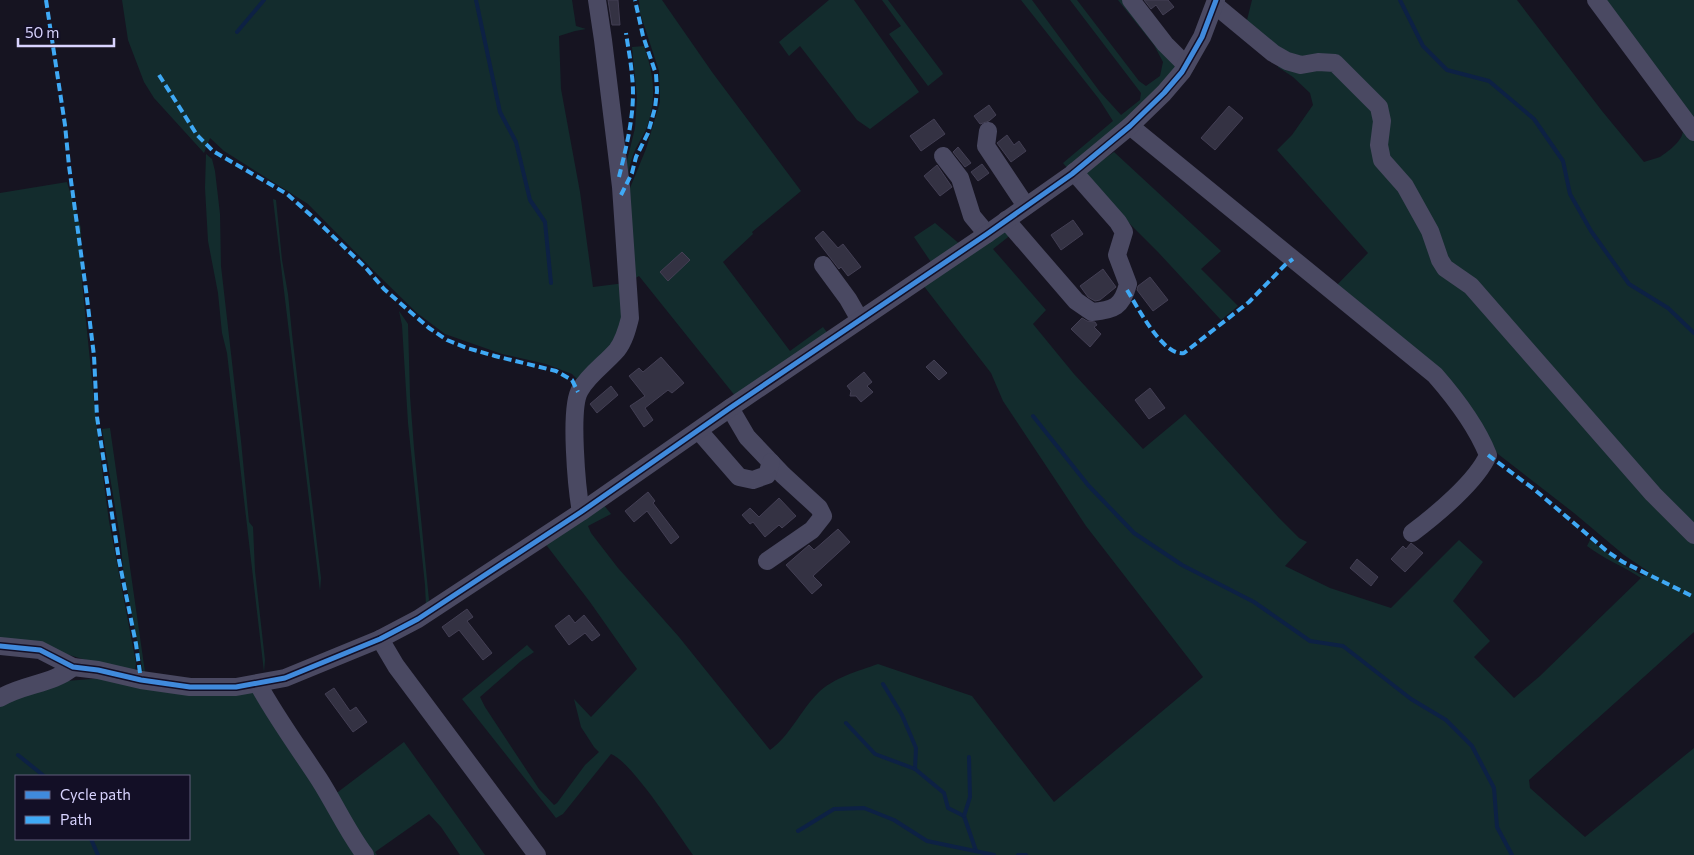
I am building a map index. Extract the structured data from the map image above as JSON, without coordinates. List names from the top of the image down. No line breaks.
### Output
{"legend":["Cycle path","Path"],"scale_bar":"50 m"}
